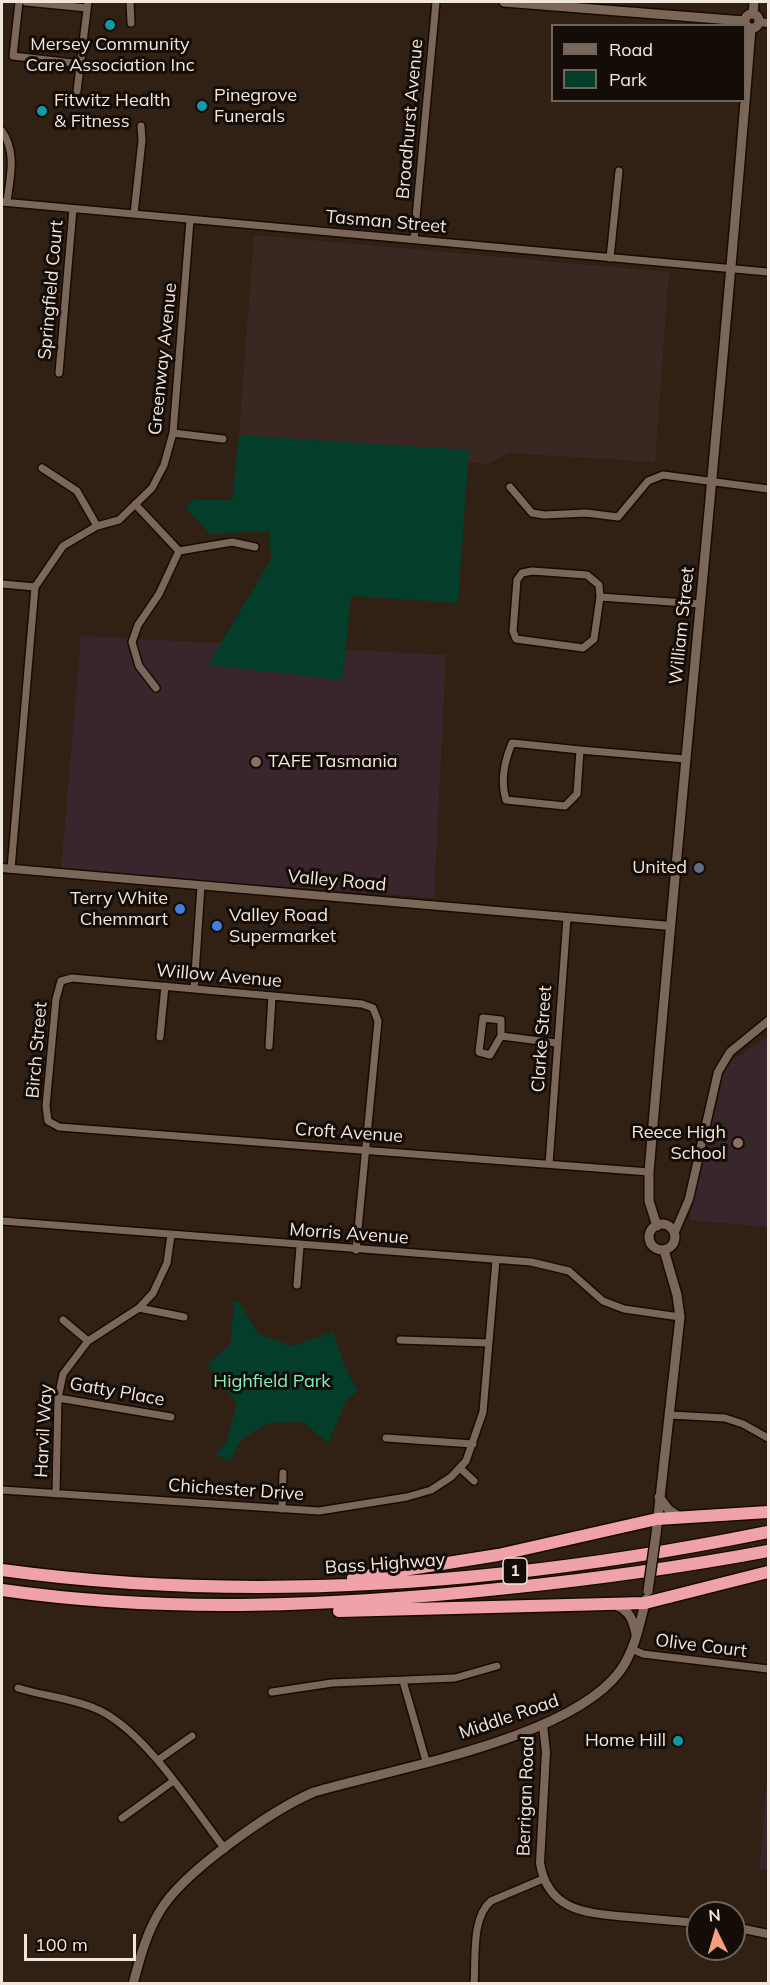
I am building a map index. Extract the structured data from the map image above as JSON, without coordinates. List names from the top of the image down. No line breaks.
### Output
{"streets":{"highway":["Bass Highway","1"],"main road":["William Street","Middle Road"],"street":["Broadhurst Avenue","Tasman Street","Springfield Court","Greenway Avenue","Valley Road","Willow Avenue","Clarke Street","Birch Street","Croft Avenue","Morris Avenue","Gatty Place","Harvil Way","Chichester Drive","Olive Court","Berrigan Road"]},"crossings":[["Broadhurst Avenue","Tasman Street"],["Tasman Street","Springfield Court"],["Tasman Street","Greenway Avenue"],["Tasman Street","William Street"],["William Street","Valley Road"],["William Street","Croft Avenue"],["William Street","Middle Road"],["Valley Road","Clarke Street"],["Willow Avenue","Birch Street"],["Willow Avenue","Croft Avenue"],["Clarke Street","Croft Avenue"],["Birch Street","Croft Avenue"],["Morris Avenue","Harvil Way"],["Morris Avenue","Chichester Drive"],["Morris Avenue","Middle Road"],["Gatty Place","Harvil Way"],["Harvil Way","Chichester Drive"],["Olive Court","Middle Road"],["Middle Road","Berrigan Road"]],"parks":["Highfield Park"],"places":["Mersey Community Care Association Inc","Pinegrove Funerals","Fitwitz Health & Fitness","TAFE Tasmania","United","Terry White Chemmart","Valley Road Supermarket","Reece High School","Home Hill"],"legend":["Road","Park"],"scale_bar":"100 m","north":"top"}
